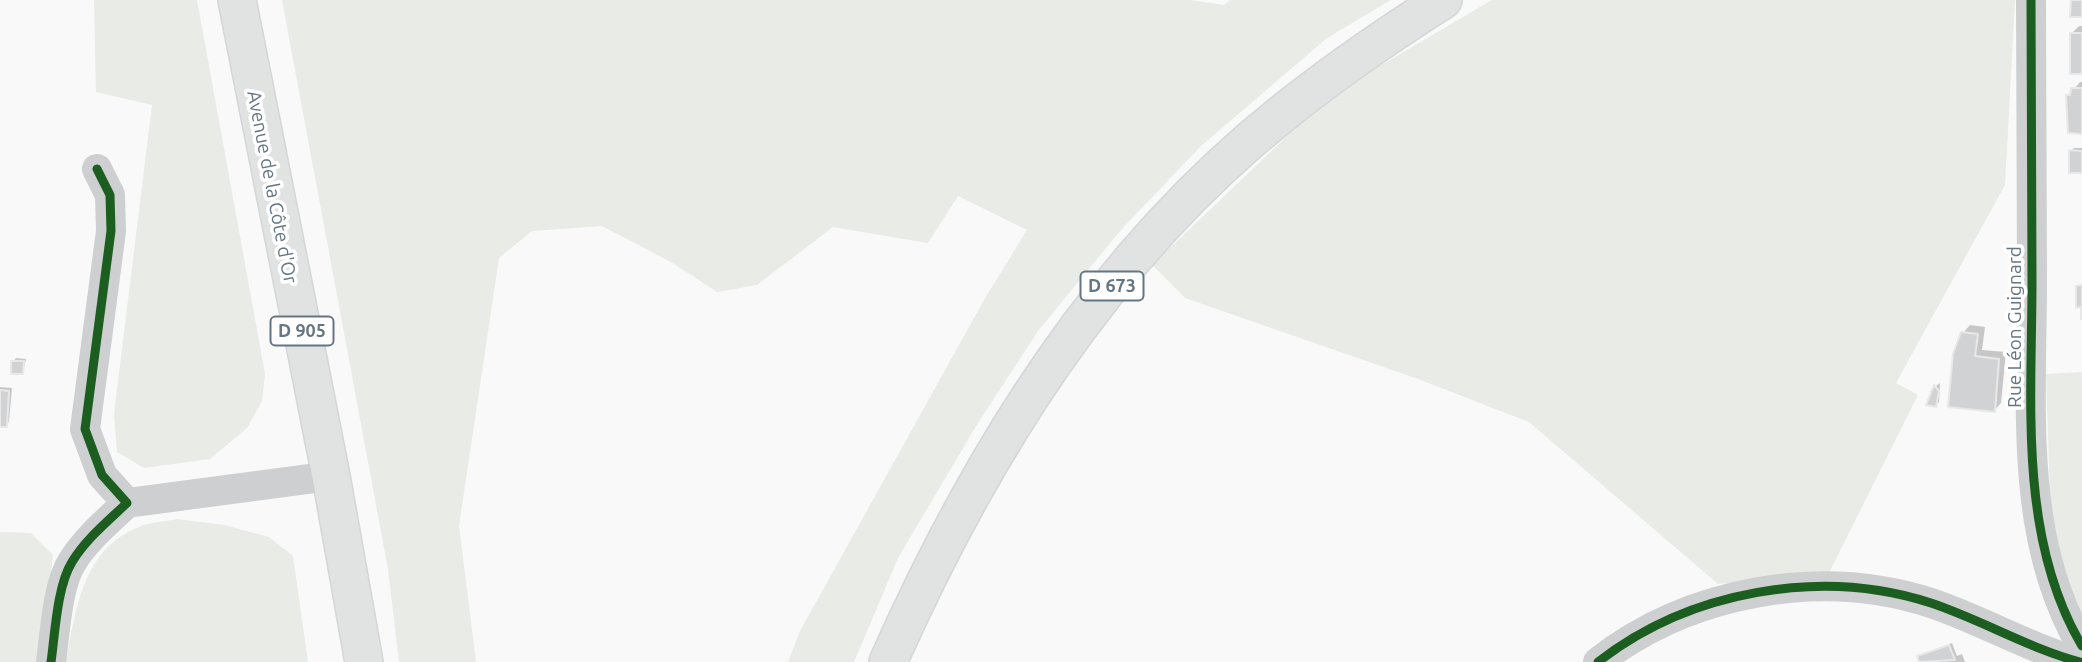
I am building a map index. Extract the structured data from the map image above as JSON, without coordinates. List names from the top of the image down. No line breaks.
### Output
{"streets":{"main road":["Avenue de la Côte d'Or","D 673","D 905"],"street":["Rue Léon Guignard"]}}
